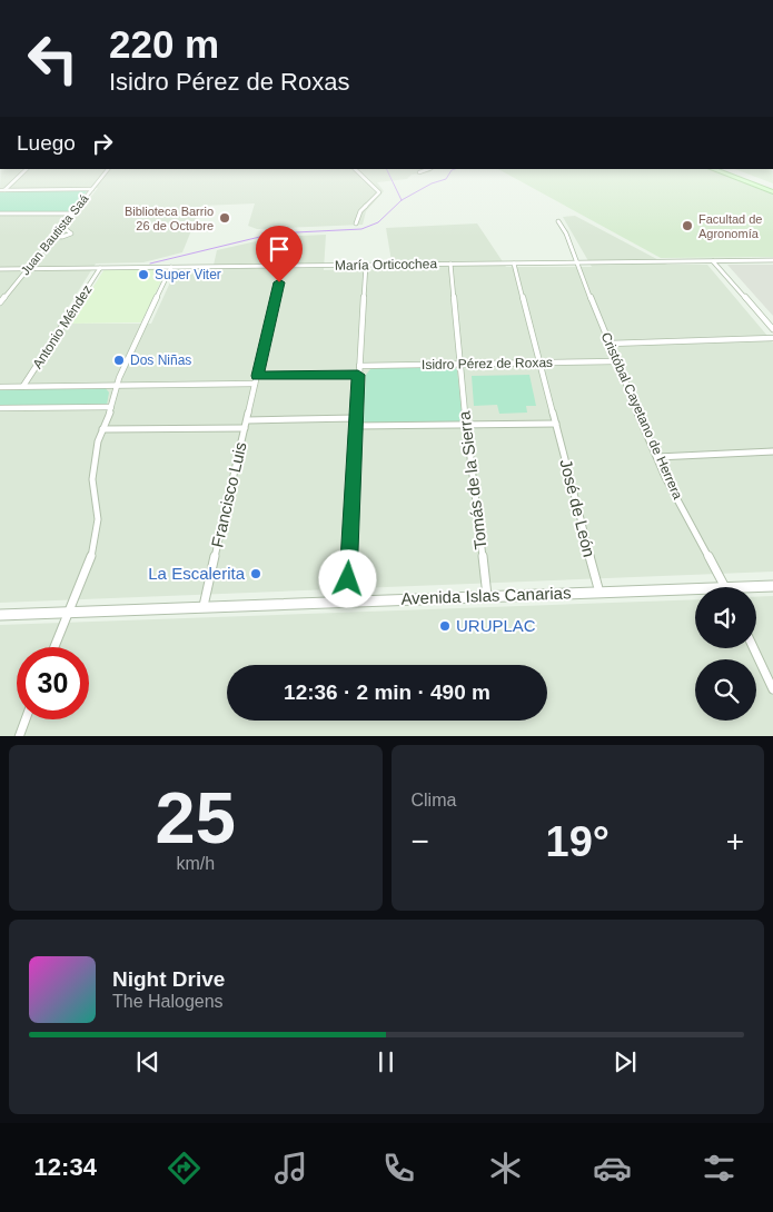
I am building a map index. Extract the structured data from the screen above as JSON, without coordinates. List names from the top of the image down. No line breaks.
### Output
{"streets":{"street":["Juan Bautista Saá","María Orticochea","Antonio Méndez","Isidro Pérez de Roxas","Cristóbal Cayetano de Herrera","Tomás de la Sierra","Francisco Luis","José de León","Avenida Islas Canarias"]},"crossings":[["Juan Bautista Saá","María Orticochea"],["María Orticochea","Antonio Méndez"],["María Orticochea","Cristóbal Cayetano de Herrera"],["María Orticochea","Tomás de la Sierra"],["María Orticochea","Francisco Luis"],["María Orticochea","José de León"],["Isidro Pérez de Roxas","Cristóbal Cayetano de Herrera"],["Isidro Pérez de Roxas","Tomás de la Sierra"],["Isidro Pérez de Roxas","José de León"],["Cristóbal Cayetano de Herrera","Avenida Islas Canarias"],["Tomás de la Sierra","Avenida Islas Canarias"],["Francisco Luis","Avenida Islas Canarias"],["José de León","Avenida Islas Canarias"]],"places":["Biblioteca Barrio 26 de Octubre","Facultad de Agronomía","Super Viter","Dos Niñas","La Escalerita","URUPLAC"],"page":{"turn":["220 m","Isidro Pérez de Roxas"],"then":"Luego","limit":"30","trip":"12:36 · 2 min · 490 m","tile":[["25","km/h"],"Clima"],"heat":["−","19°","+"],"song":["Night Drive","The Halogens"],"tabs":"12:34"}}
